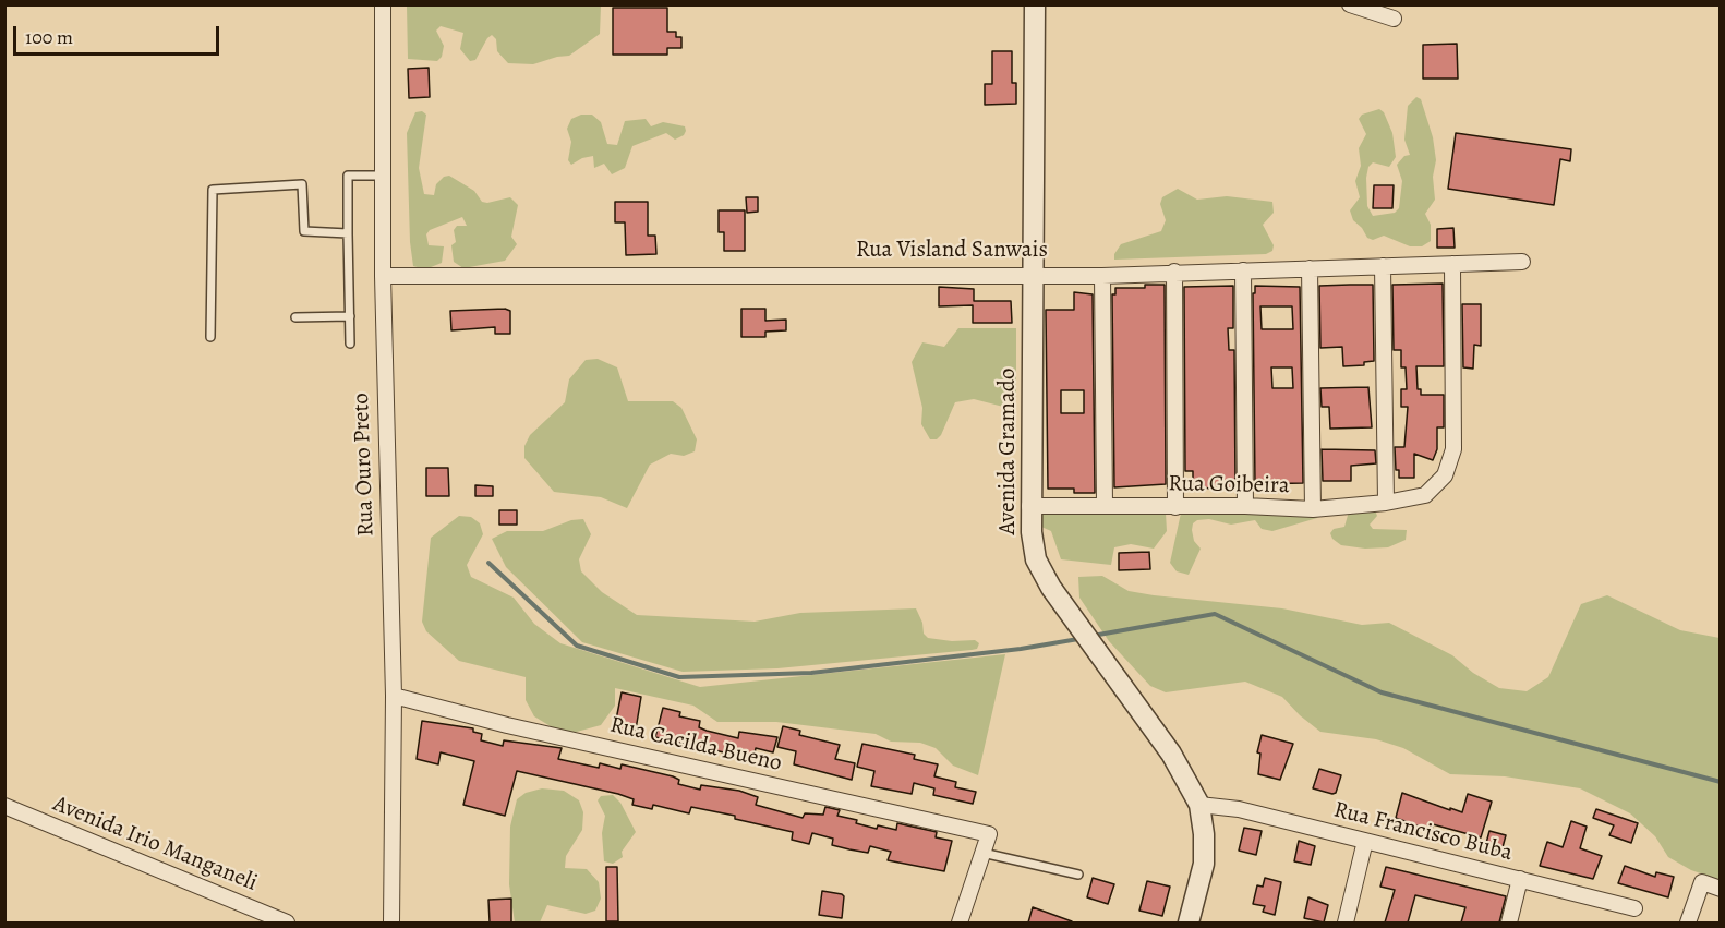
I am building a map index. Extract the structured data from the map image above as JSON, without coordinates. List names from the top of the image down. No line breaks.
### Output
{"streets":{"street":["Rua Visland Sanwais","Avenida Gramado","Rua Ouro Preto","Rua Goibeira","Rua Cacilda Bueno","Rua Francisco Buba","Avenida Irio Manganeli"]},"crossings":[["Rua Visland Sanwais","Avenida Gramado"],["Rua Visland Sanwais","Rua Ouro Preto"],["Rua Visland Sanwais","Rua Goibeira"],["Avenida Gramado","Rua Goibeira"],["Avenida Gramado","Rua Francisco Buba"],["Rua Ouro Preto","Rua Cacilda Bueno"]],"scale_bar":"100 m"}
